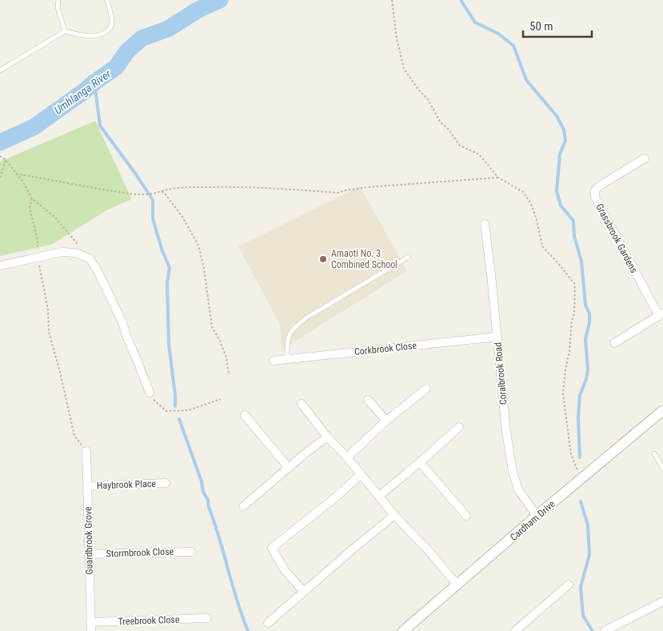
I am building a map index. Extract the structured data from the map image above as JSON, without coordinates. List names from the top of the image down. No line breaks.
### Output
{"streets":{"street":["Grassbrook Gardens","Corkbrook Close","Coralbrook Road","Haybrook Place","Cardham Drive","Guardbrook Grove","Stormbrook Close","Treebrook Close"]},"crossings":[["Corkbrook Close","Coralbrook Road"],["Coralbrook Road","Cardham Drive"],["Haybrook Place","Guardbrook Grove"],["Guardbrook Grove","Stormbrook Close"],["Guardbrook Grove","Treebrook Close"]],"water":["Umhlanga River"],"places":["Amaoti No. 3 Combined School"],"scale_bar":"50 m"}
